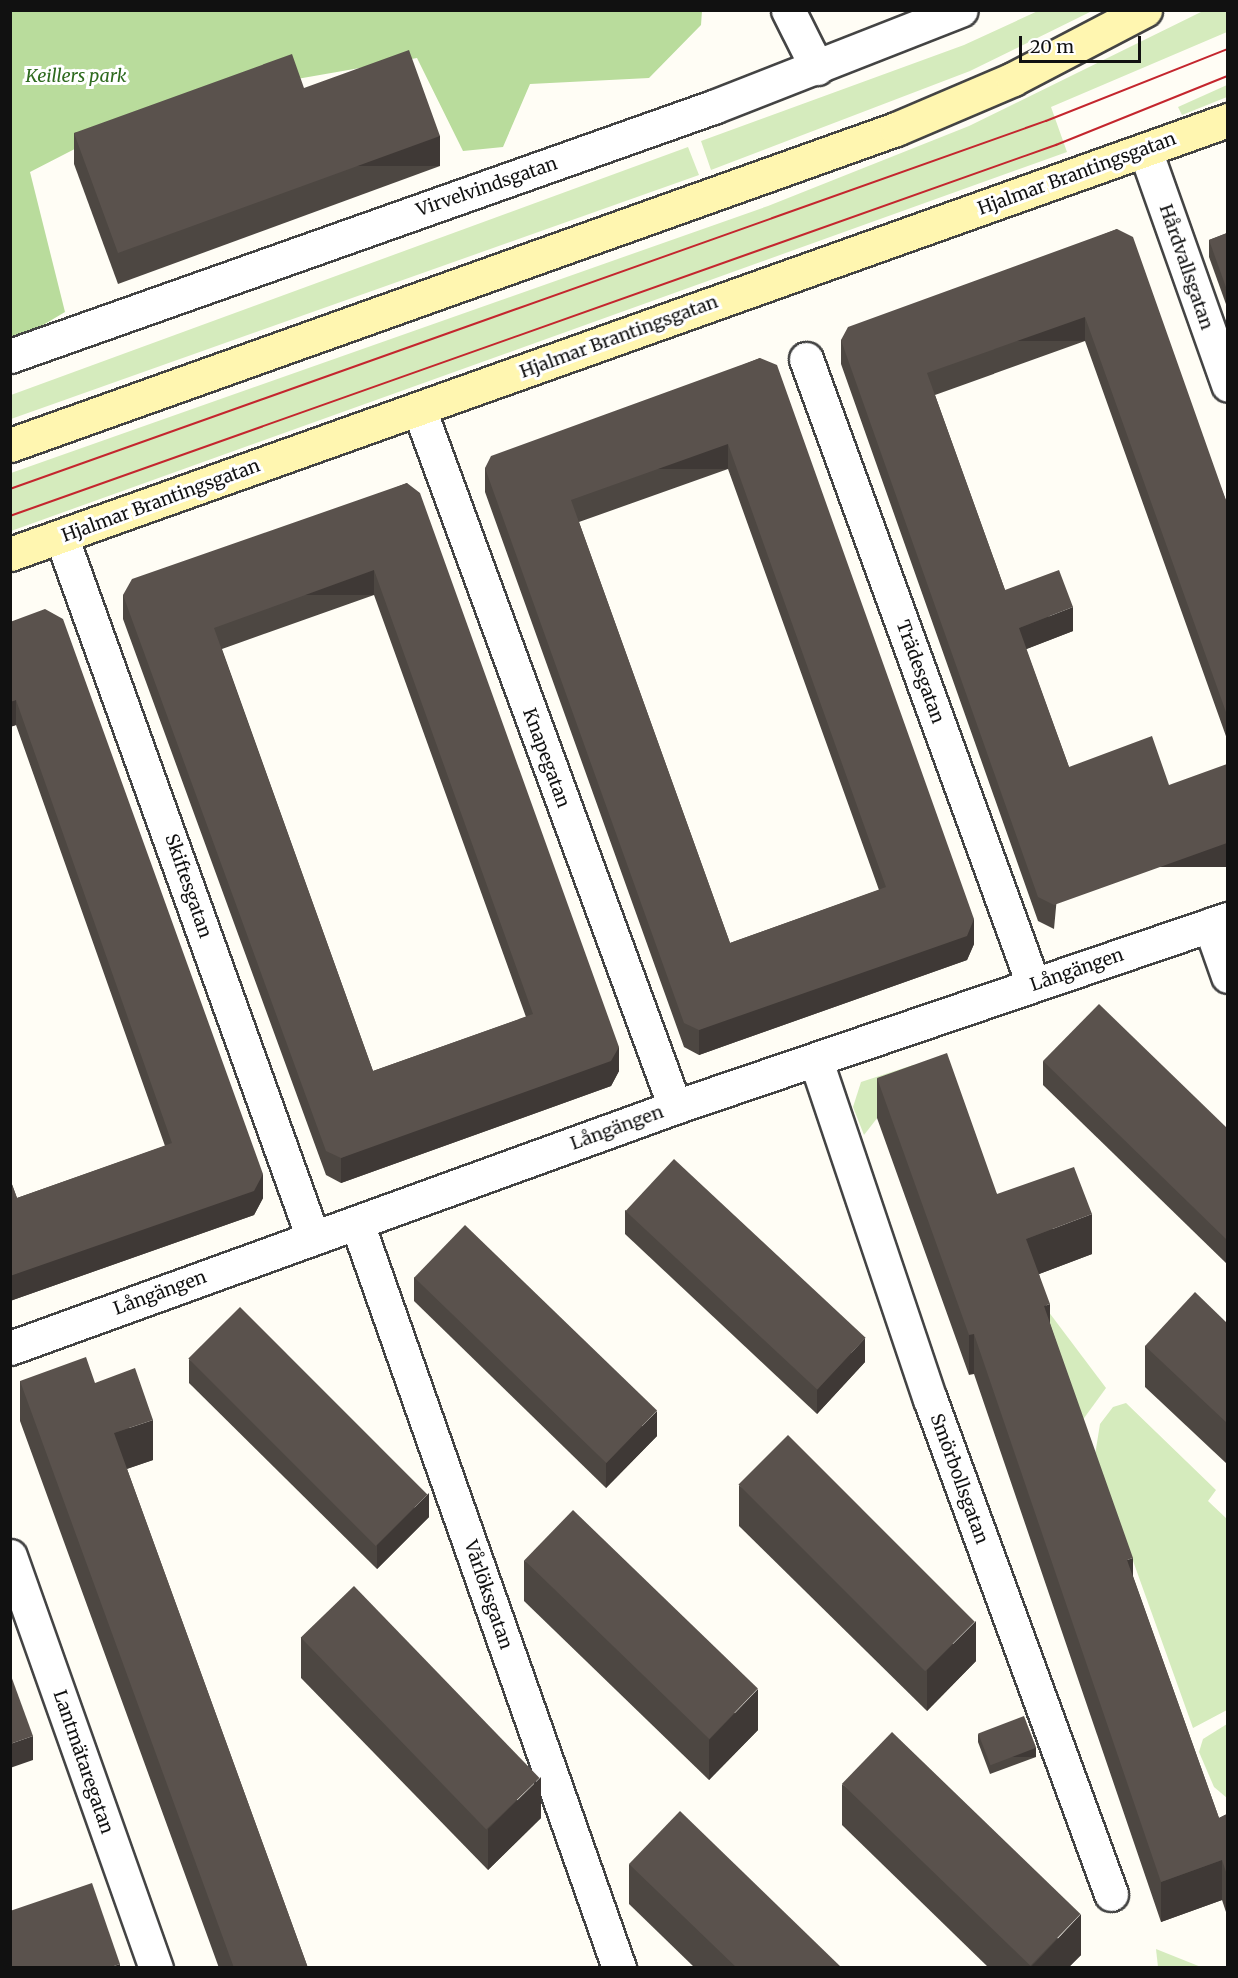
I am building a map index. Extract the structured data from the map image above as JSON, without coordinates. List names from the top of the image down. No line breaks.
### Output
{"streets":{"main road":["Hjalmar Brantingsgatan"],"street":["Virvelvindsgatan","Hårdvallsgatan","Trädesgatan","Knapegatan","Skiftesgatan","Långängen","Smörbollsgatan","Vårlöksgatan","Lantmätaregatan"]},"crossings":[["Hjalmar Brantingsgatan","Hårdvallsgatan"],["Hjalmar Brantingsgatan","Knapegatan"],["Hjalmar Brantingsgatan","Skiftesgatan"],["Trädesgatan","Långängen"],["Knapegatan","Långängen"],["Skiftesgatan","Långängen"],["Långängen","Smörbollsgatan"],["Långängen","Vårlöksgatan"]],"parks":["Keillers park"],"scale_bar":"20 m"}
